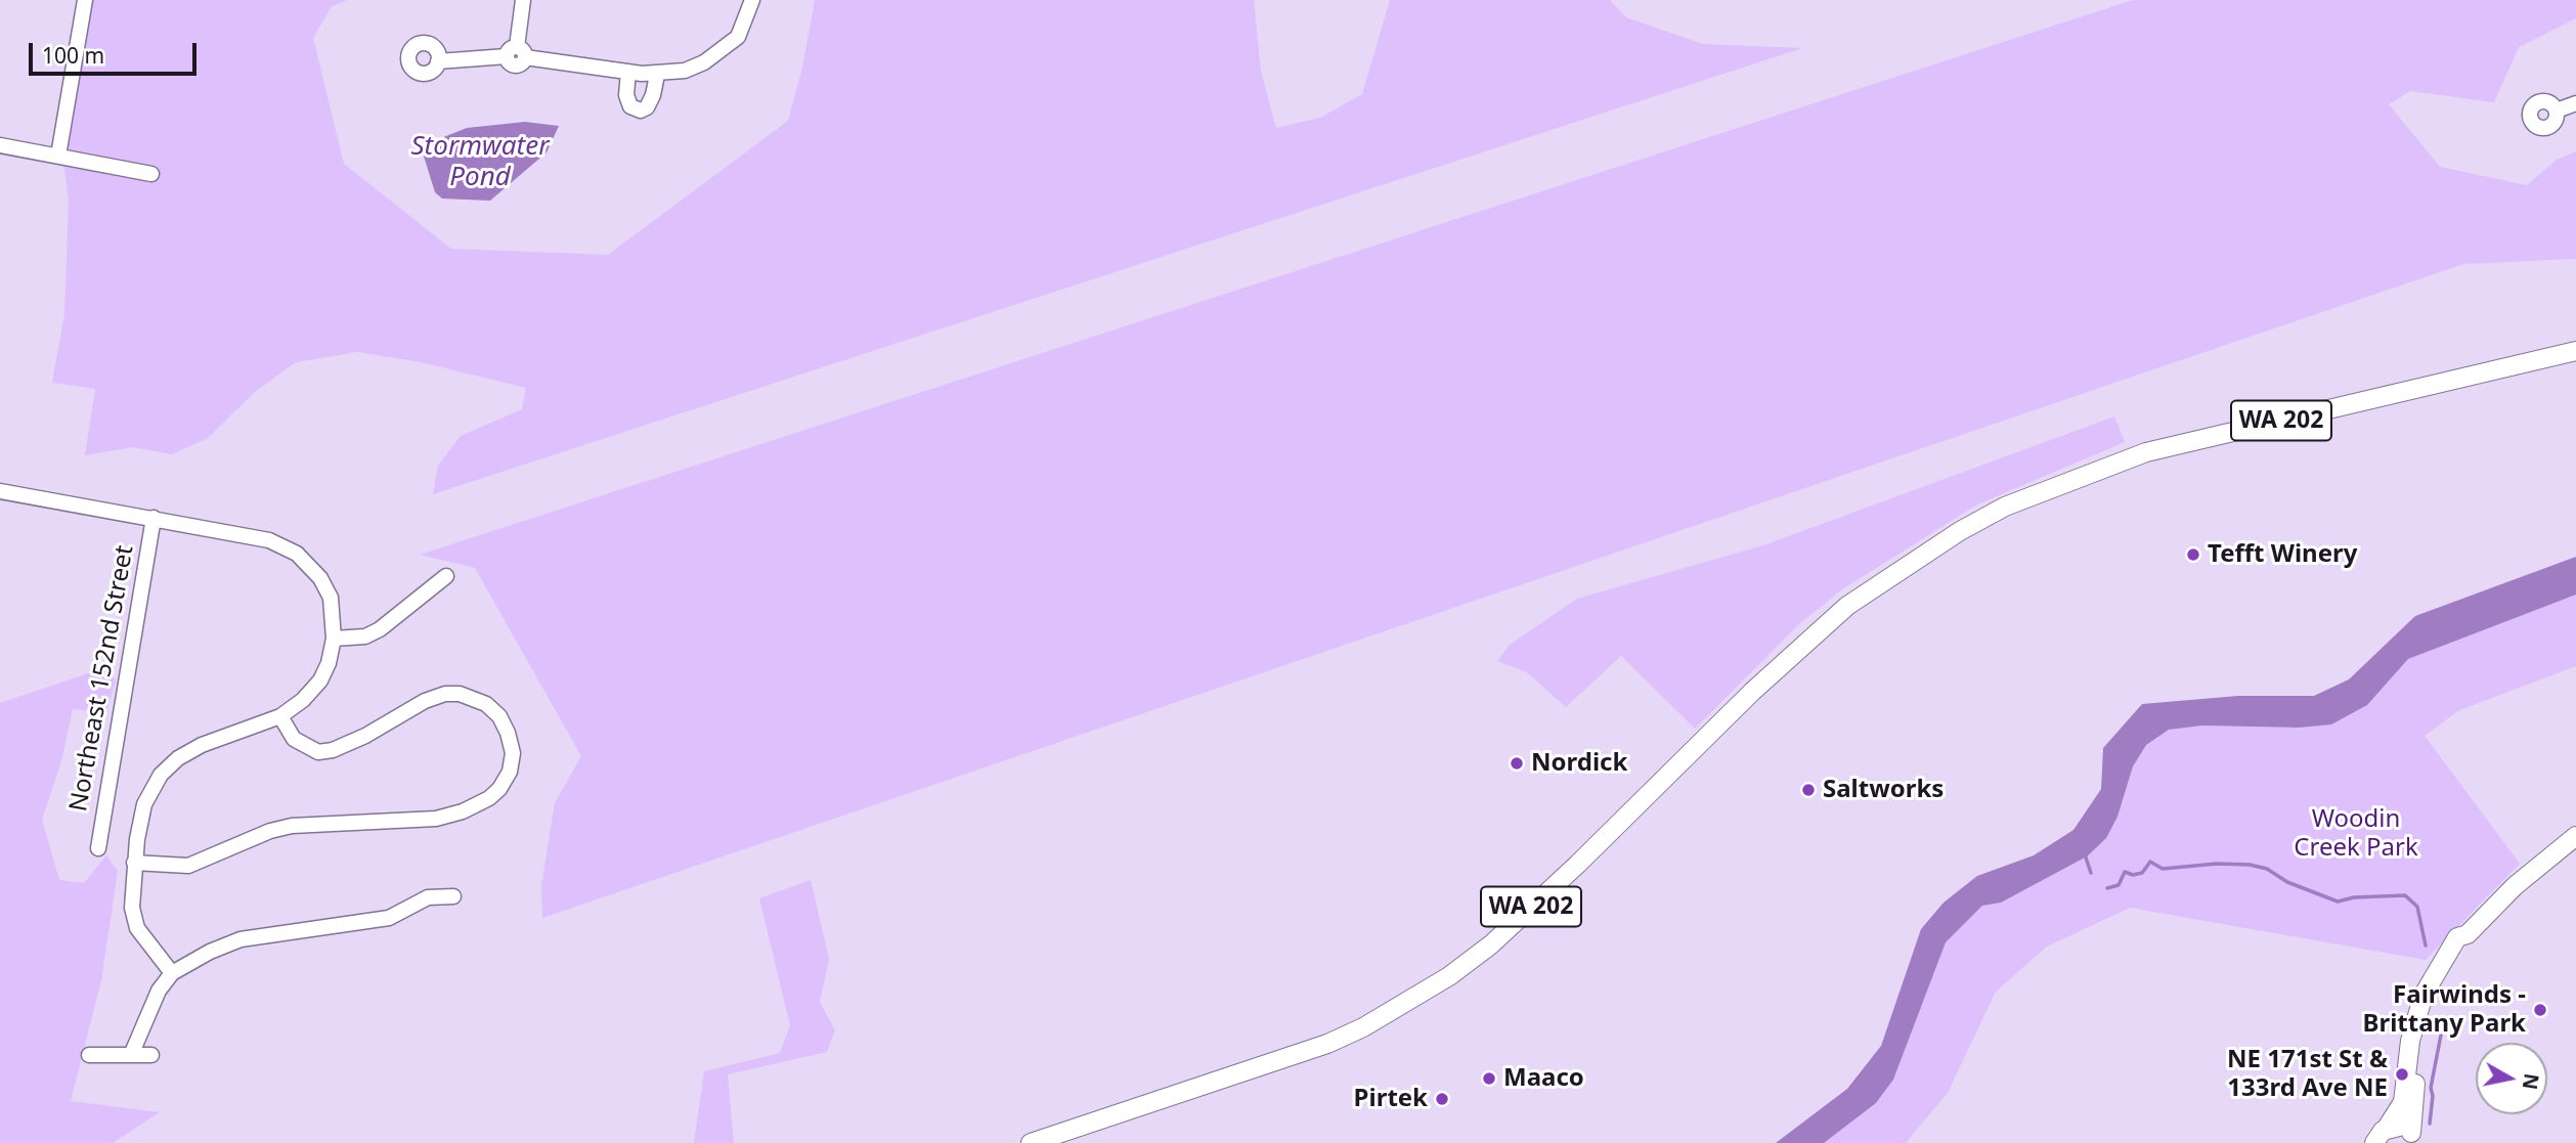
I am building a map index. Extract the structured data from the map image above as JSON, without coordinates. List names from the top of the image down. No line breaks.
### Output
{"streets":{"main road":["WA 202"],"street":["Northeast 152nd Street"]},"water":["Stormwater Pond"],"parks":["Woodin Creek Park"],"places":["Tefft Winery","Nordick","Saltworks","Fairwinds - Brittany Park","NE 171st St & 133rd Ave NE","Maaco","Pirtek"],"scale_bar":"100 m","north":"right"}
